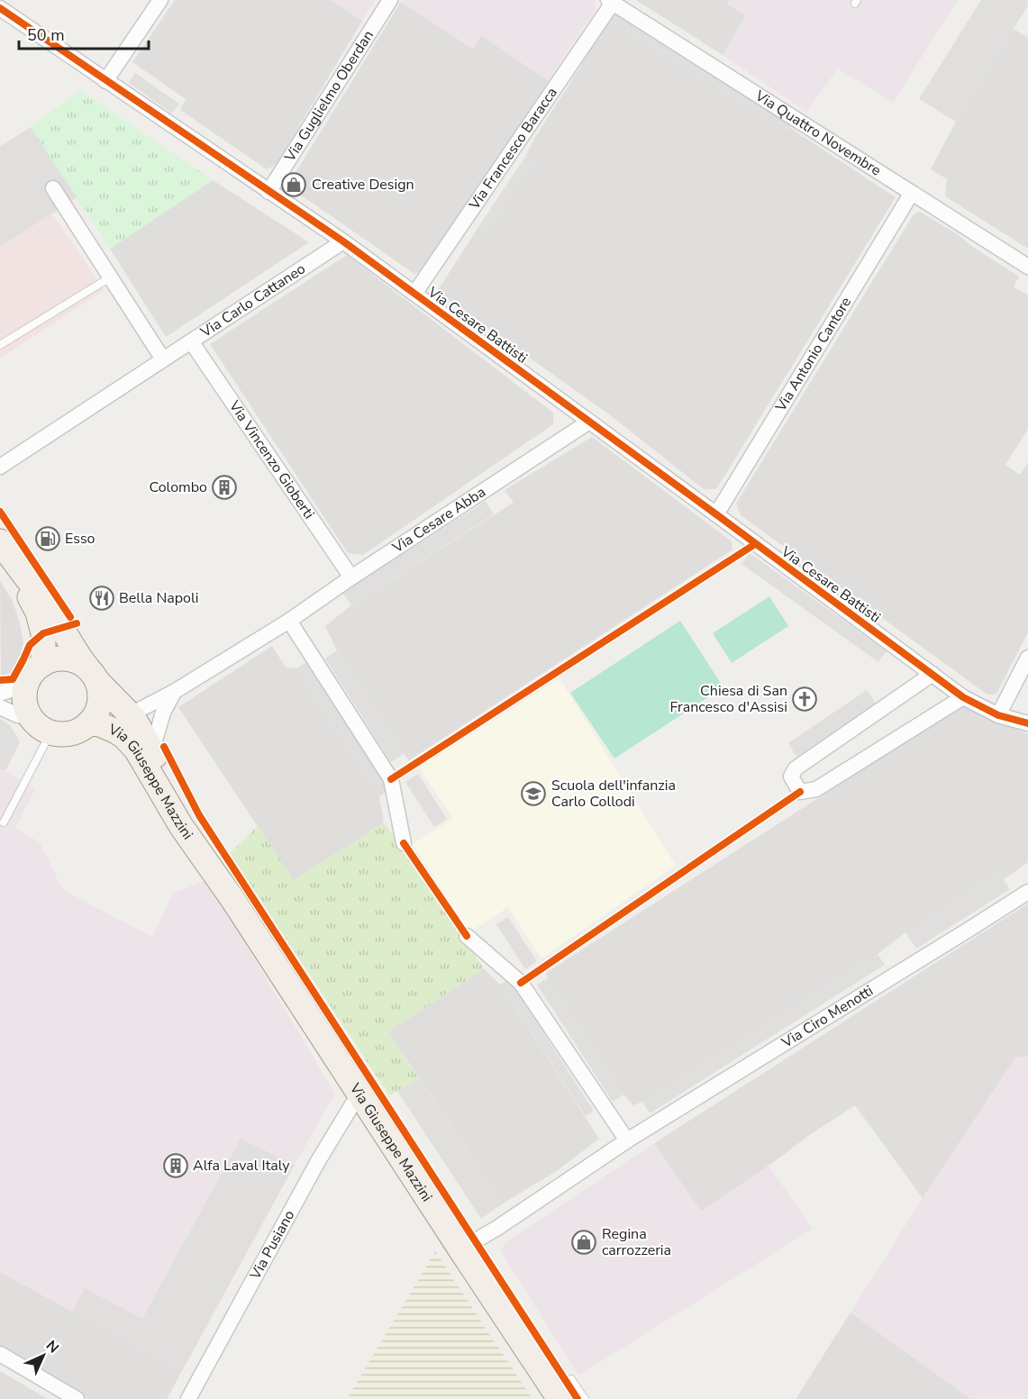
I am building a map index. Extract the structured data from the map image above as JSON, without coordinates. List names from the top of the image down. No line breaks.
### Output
{"streets":{"main road":["Via Giuseppe Mazzini"],"street":["Via Guglielmo Oberdan","Via Quattro Novembre","Via Francesco Baracca","Via Carlo Cattaneo","Via Cesare Battisti","Via Antonio Cantore","Via Vincenzo Gioberti","Via Cesare Abba","Via Ciro Menotti","Via Pusiano"]},"crossings":[["Via Guglielmo Oberdan","Via Cesare Battisti"],["Via Quattro Novembre","Via Francesco Baracca"],["Via Quattro Novembre","Via Antonio Cantore"],["Via Francesco Baracca","Via Cesare Battisti"],["Via Carlo Cattaneo","Via Cesare Battisti"],["Via Carlo Cattaneo","Via Vincenzo Gioberti"],["Via Cesare Battisti","Via Antonio Cantore"],["Via Cesare Battisti","Via Cesare Abba"],["Via Vincenzo Gioberti","Via Cesare Abba"],["Via Cesare Abba","Via Giuseppe Mazzini"],["Via Giuseppe Mazzini","Via Ciro Menotti"],["Via Giuseppe Mazzini","Via Pusiano"]],"places":{"shop":["Creative Design","Regina carrozzeria"],"building":["Colombo","Alfa Laval Italy"],"fuel station":["Esso"],"restaurant":["Bella Napoli"],"church":["Chiesa di San Francesco d'Assisi"],"school or university":["Scuola dell'infanzia Carlo Collodi"]},"scale_bar":"50 m","north":"top right"}
